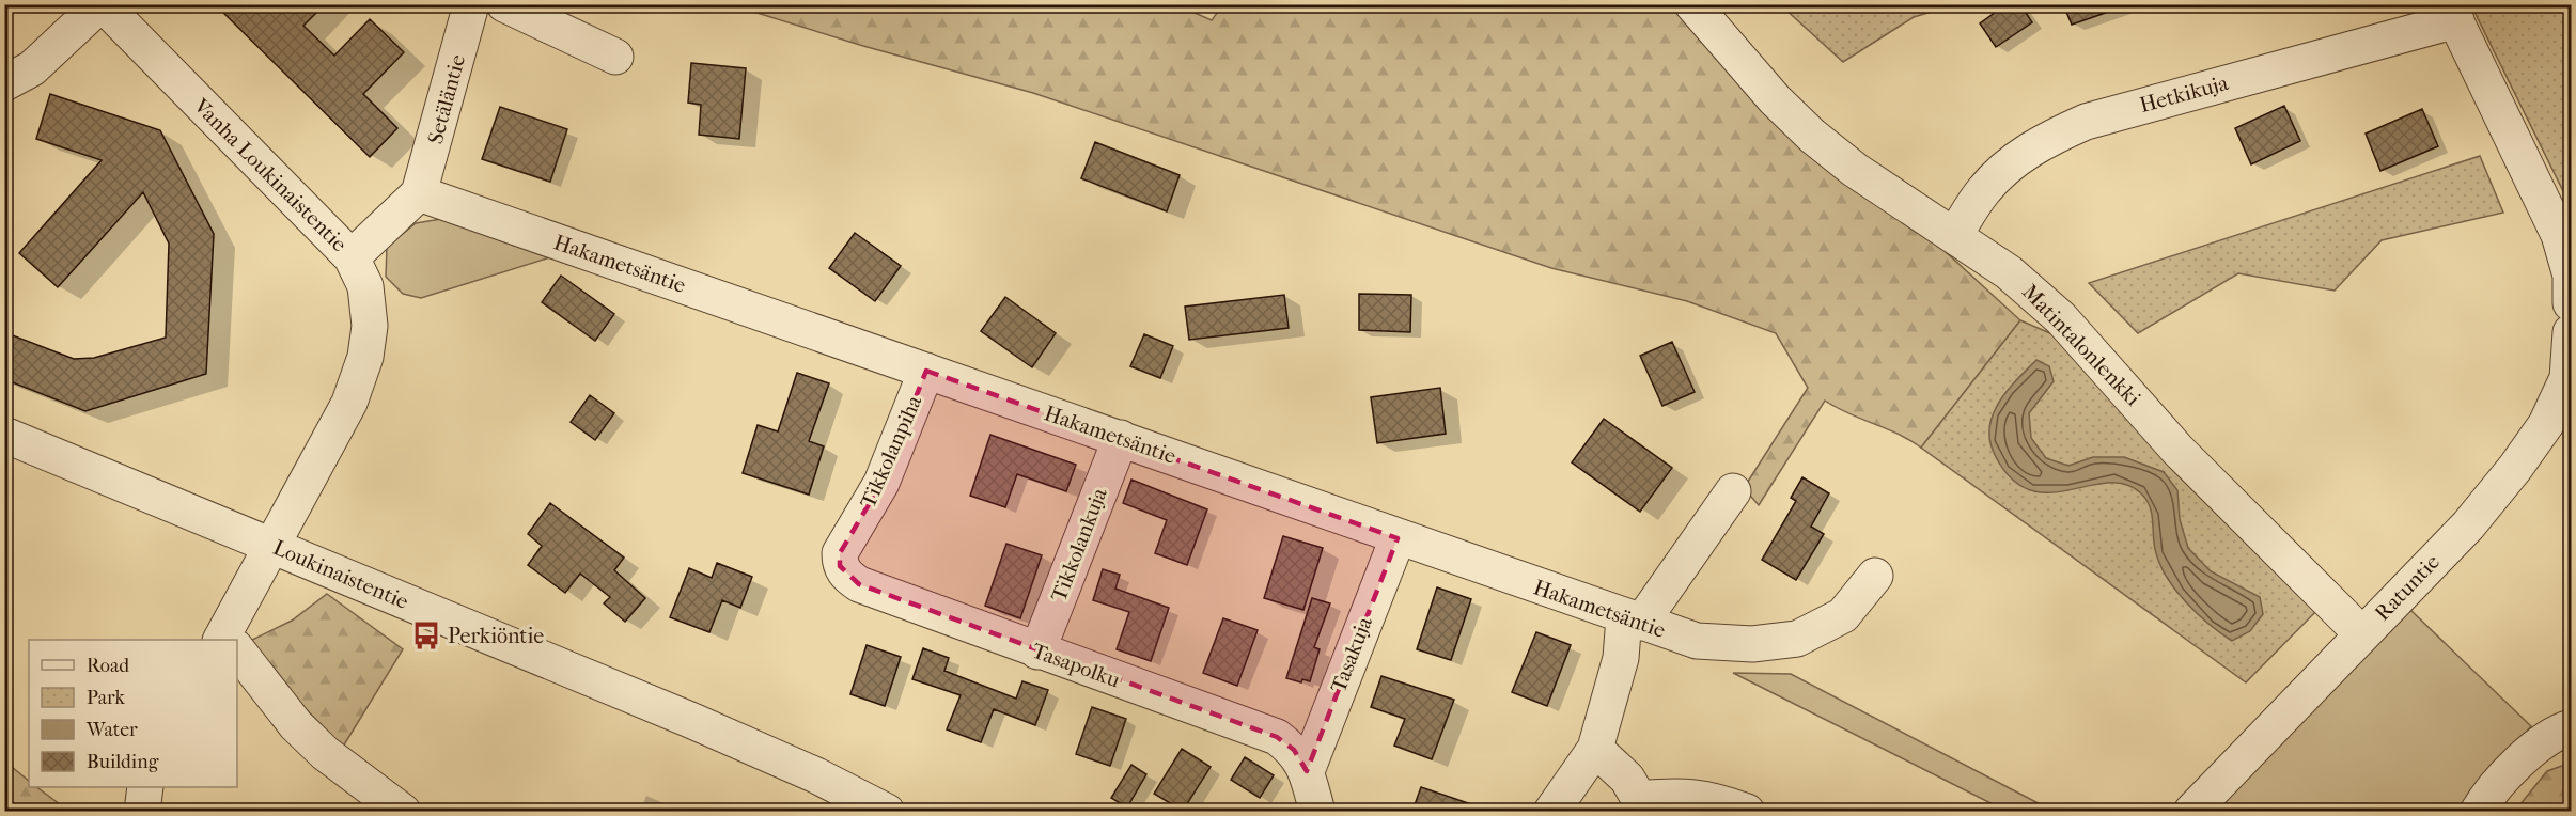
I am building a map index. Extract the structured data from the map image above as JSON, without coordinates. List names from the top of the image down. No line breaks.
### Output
{"streets":{"street":["Hetkikuja","Setäläntie","Vanha Loukinaistentie","Hakametsäntie","Matintalonlenkki","Tikkolanpiha","Tikkolankuja","Loukinaistentie","Ratuntie","Tasakuja","Tasapolku"]},"crossings":[["Hetkikuja","Matintalonlenkki"],["Setäläntie","Hakametsäntie"],["Vanha Loukinaistentie","Loukinaistentie"],["Hakametsäntie","Tikkolanpiha"],["Hakametsäntie","Tikkolankuja"],["Hakametsäntie","Tasakuja"],["Matintalonlenkki","Ratuntie"],["Tikkolanpiha","Tasapolku"],["Tikkolankuja","Tasapolku"],["Tasakuja","Tasapolku"]],"places":{"bus stop":["Perkiöntie"]},"legend":["Road","Park","Water","Building"]}
